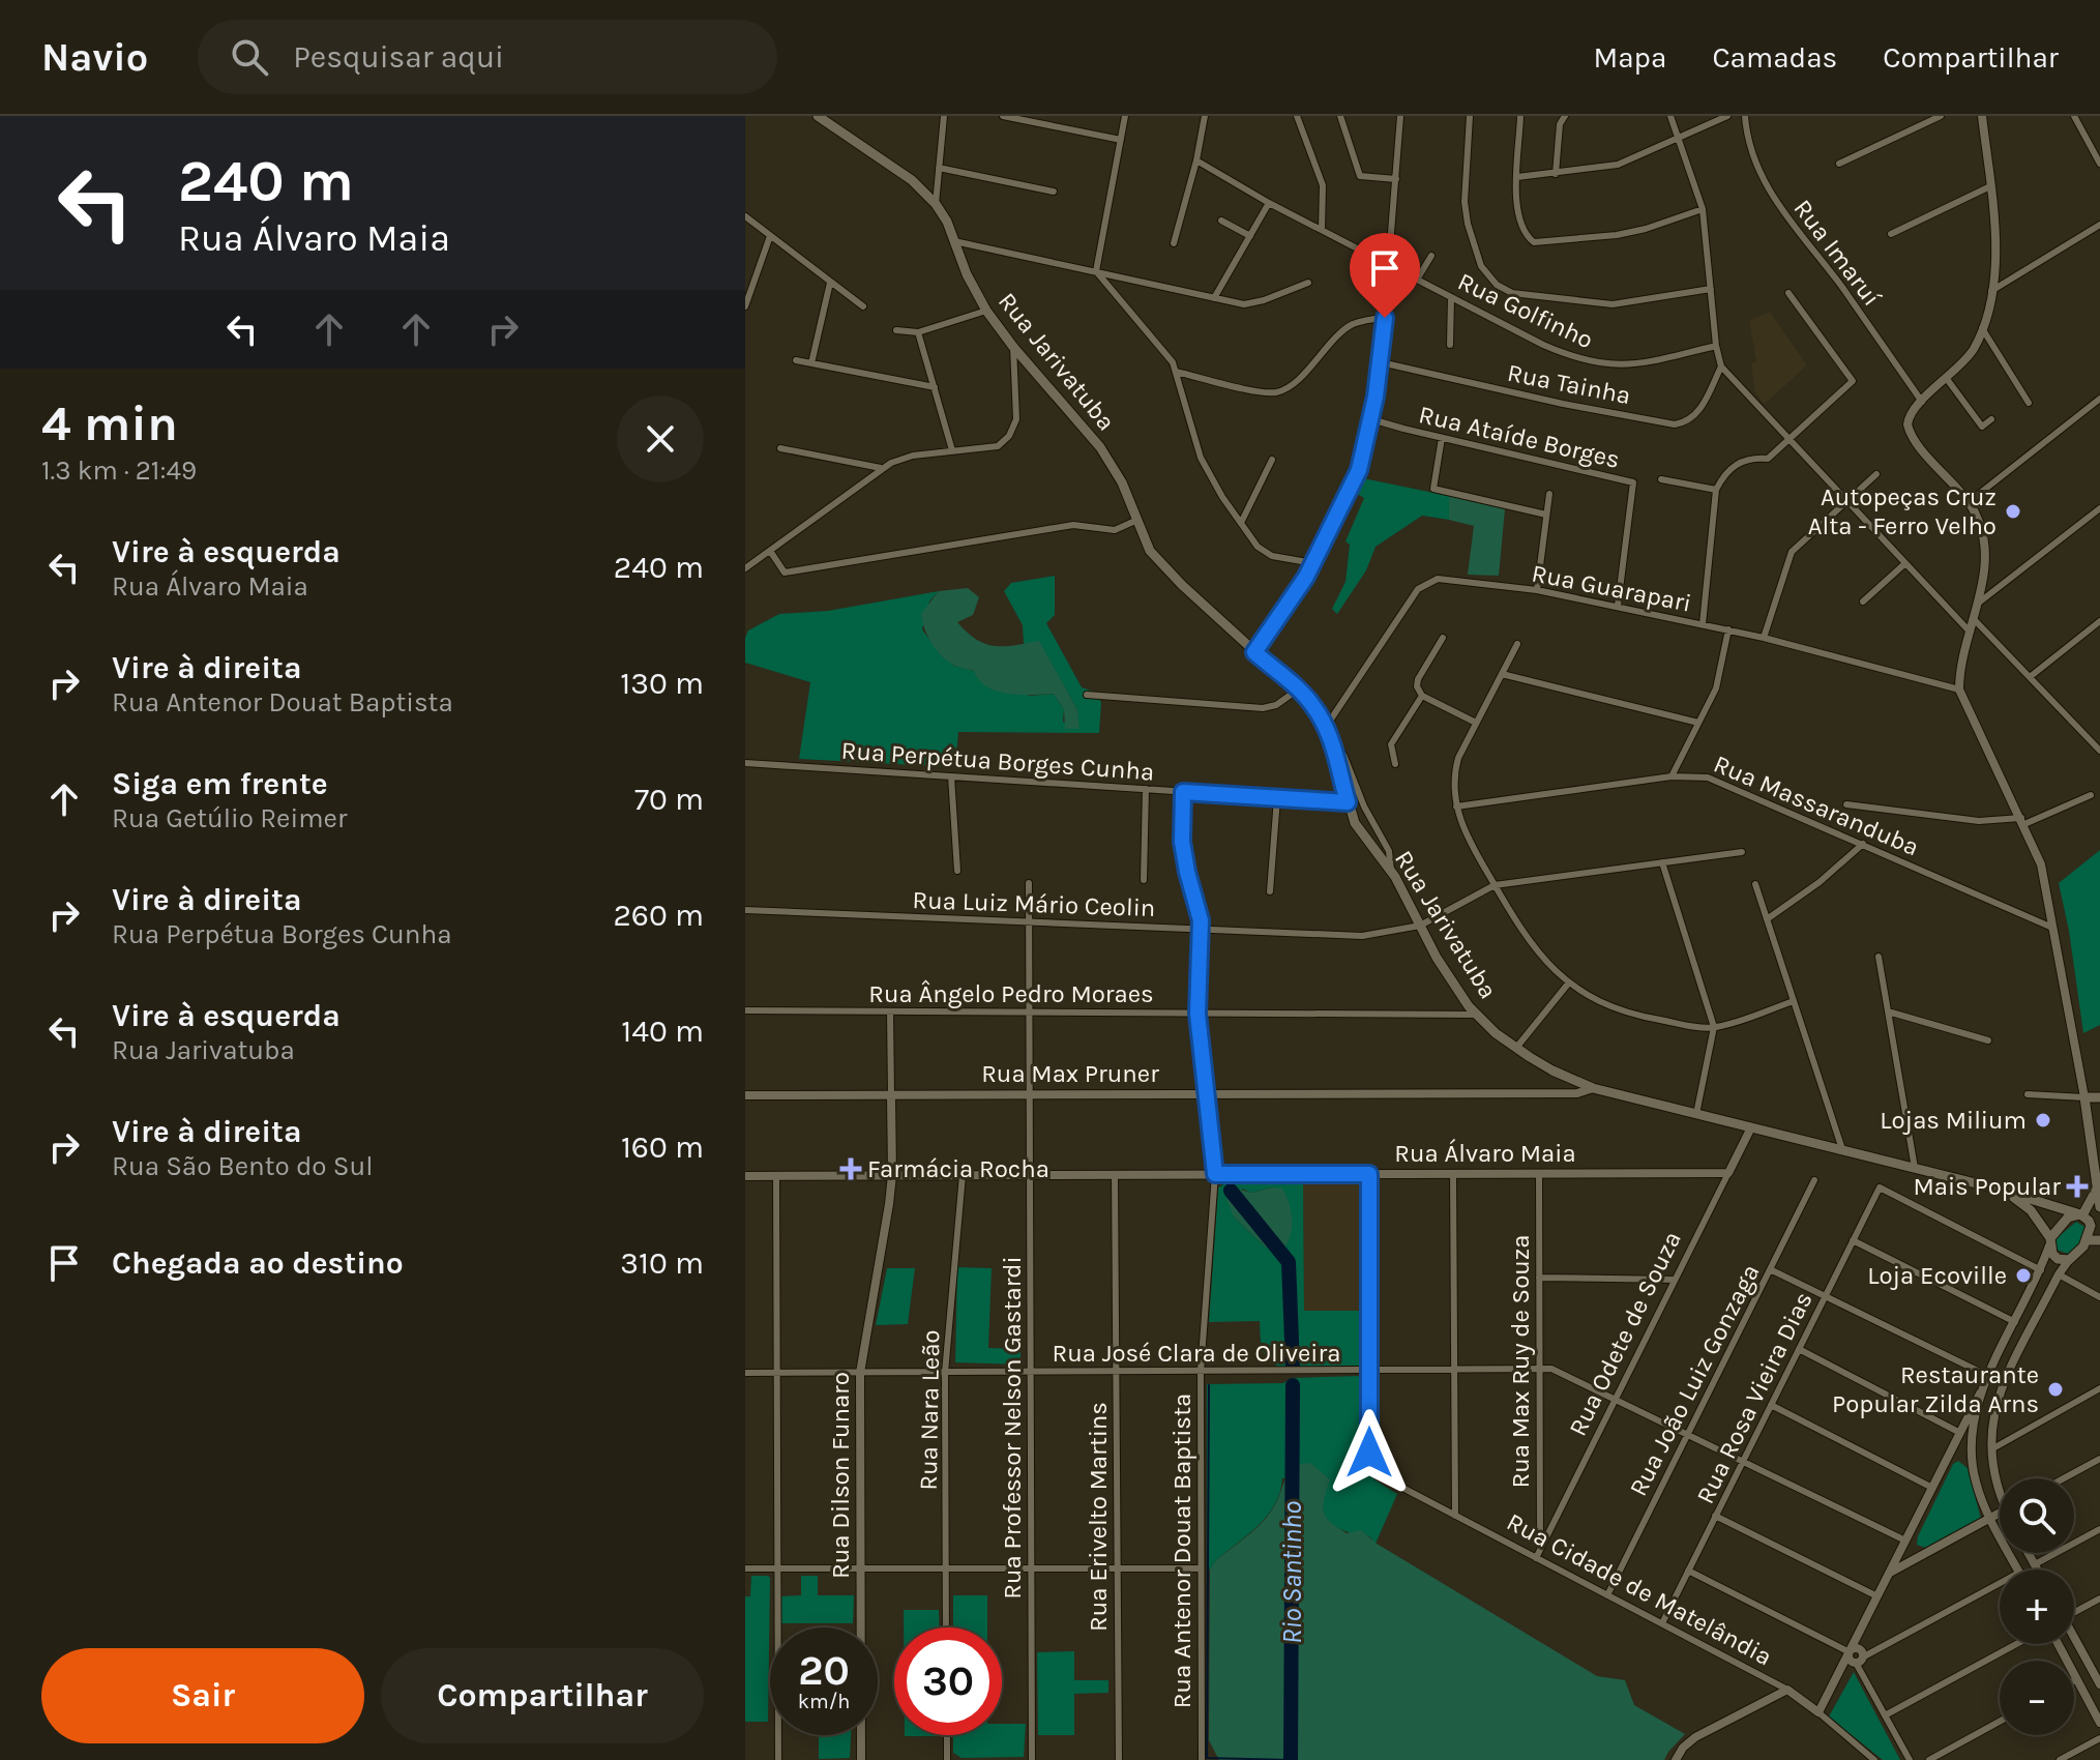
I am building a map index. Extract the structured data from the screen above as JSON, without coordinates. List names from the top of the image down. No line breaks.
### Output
{"streets":{"main road":["Rua Jarivatuba"],"street":["Rua Imaruí","Rua Golfinho","Rua Tainha","Rua Ataíde Borges","Rua Guarapari","Rua Perpétua Borges Cunha","Rua Massaranduba","Rua Luiz Mário Ceolin","Rua Ângelo Pedro Moraes","Rua Max Pruner","Rua Álvaro Maia","Rua Odete de Souza","Rua José Clara de Oliveira","Rua Max Ruy de Souza","Rua João Luiz Gonzaga","Rua Rosa Vieira Dias","Rua Nara Leão","Rua Professor Nelson Gastardi","Rua Dilson Funaro","Rua Erivelto Martins","Rua Antenor Douat Baptista","Rua Cidade de Matelândia"]},"crossings":[["Rua Jarivatuba","Rua Guarapari"],["Rua Jarivatuba","Rua Perpétua Borges Cunha"],["Rua Jarivatuba","Rua Luiz Mário Ceolin"],["Rua Jarivatuba","Rua Ângelo Pedro Moraes"],["Rua Jarivatuba","Rua Max Pruner"],["Rua Jarivatuba","Rua Odete de Souza"],["Rua Ataíde Borges","Rua Guarapari"],["Rua Perpétua Borges Cunha","Rua Antenor Douat Baptista"],["Rua Luiz Mário Ceolin","Rua Professor Nelson Gastardi"],["Rua Luiz Mário Ceolin","Rua Antenor Douat Baptista"],["Rua Ângelo Pedro Moraes","Rua Professor Nelson Gastardi"],["Rua Ângelo Pedro Moraes","Rua Antenor Douat Baptista"],["Rua Max Pruner","Rua Professor Nelson Gastardi"],["Rua Max Pruner","Rua Dilson Funaro"],["Rua Max Pruner","Rua Antenor Douat Baptista"],["Rua Álvaro Maia","Rua Odete de Souza"],["Rua Álvaro Maia","Rua Max Ruy de Souza"],["Rua Álvaro Maia","Rua Nara Leão"],["Rua Álvaro Maia","Rua Professor Nelson Gastardi"],["Rua Álvaro Maia","Rua Dilson Funaro"],["Rua Álvaro Maia","Rua Erivelto Martins"],["Rua Álvaro Maia","Rua Antenor Douat Baptista"],["Rua Odete de Souza","Rua José Clara de Oliveira"],["Rua Odete de Souza","Rua Max Ruy de Souza"],["Rua Odete de Souza","Rua Cidade de Matelândia"],["Rua José Clara de Oliveira","Rua Max Ruy de Souza"],["Rua José Clara de Oliveira","Rua João Luiz Gonzaga"],["Rua José Clara de Oliveira","Rua Rosa Vieira Dias"],["Rua José Clara de Oliveira","Rua Nara Leão"],["Rua José Clara de Oliveira","Rua Professor Nelson Gastardi"],["Rua José Clara de Oliveira","Rua Dilson Funaro"],["Rua José Clara de Oliveira","Rua Erivelto Martins"],["Rua José Clara de Oliveira","Rua Antenor Douat Baptista"],["Rua José Clara de Oliveira","Rua Cidade de Matelândia"],["Rua João Luiz Gonzaga","Rua Cidade de Matelândia"],["Rua Rosa Vieira Dias","Rua Cidade de Matelândia"]],"water":["Rio Santinho"],"places":{"other":["Autopeças Cruz Alta - Ferro Velho","Lojas Milium","Loja Ecoville","Restaurante Popular Zilda Arns"],"health":["Farmácia Rocha","Mais Popular"]},"page":{"header":"Navio","search":"Pesquisar aqui","nav":["Mapa","Camadas","Compartilhar"],"turn":["240 m","Rua Álvaro Maia"],"heading":["4 min","1.3 km · 21:49"],"list":[{"name":"Vire à esquerda","note":"Rua Álvaro Maia","value":"240 m"},{"name":"Vire à direita","note":"Rua Antenor Douat Baptista","value":"130 m"},{"name":"Siga em frente","note":"Rua Getúlio Reimer","value":"70 m"},{"name":"Vire à direita","note":"Rua Perpétua Borges Cunha","value":"260 m"},{"name":"Vire à esquerda","note":"Rua Jarivatuba","value":"140 m"},{"name":"Vire à direita","note":"Rua São Bento do Sul","value":"160 m"},{"name":"Chegada ao destino","value":"310 m"}],"map_buttons":["+","−"],"speed":"20 km/h","limit":"30","buttons":["Sair","Compartilhar"]}}
